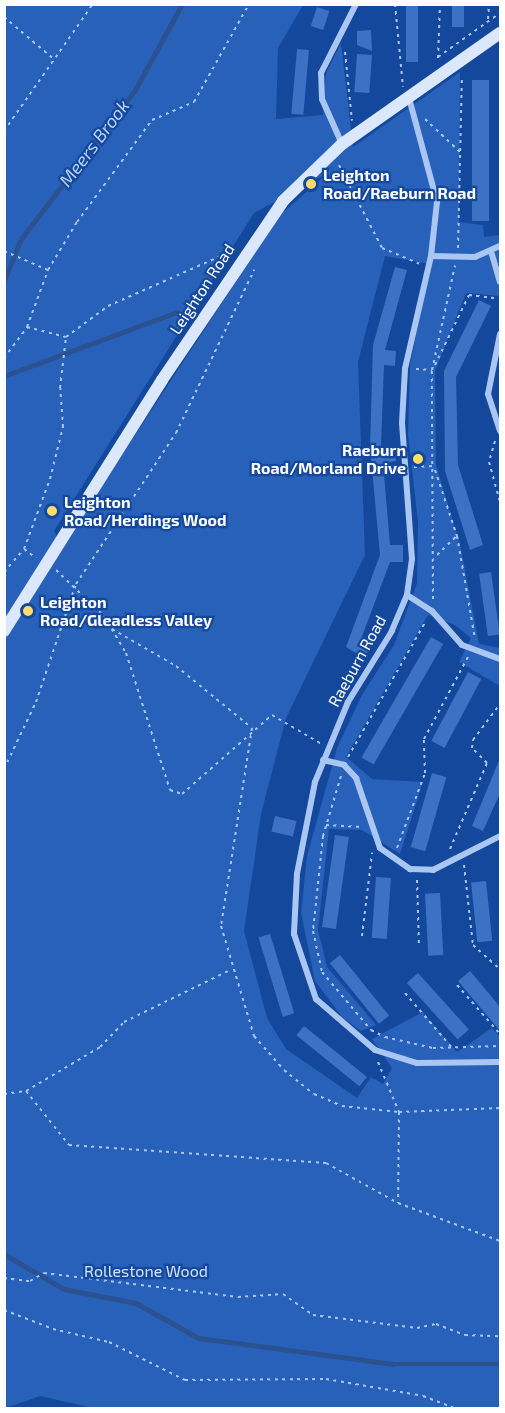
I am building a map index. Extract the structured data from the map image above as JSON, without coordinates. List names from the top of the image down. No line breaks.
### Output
{"streets":{"street":["Leighton Road","Raeburn Road"]},"crossings":[["Leighton Road","Raeburn Road"]],"water":["Meers Brook"],"parks":["Rollestone Wood"],"places":["Leighton Road/Raeburn Road","Raeburn Road/Morland Drive","Leighton Road/Herdings Wood","Leighton Road/Gleadless Valley"]}
